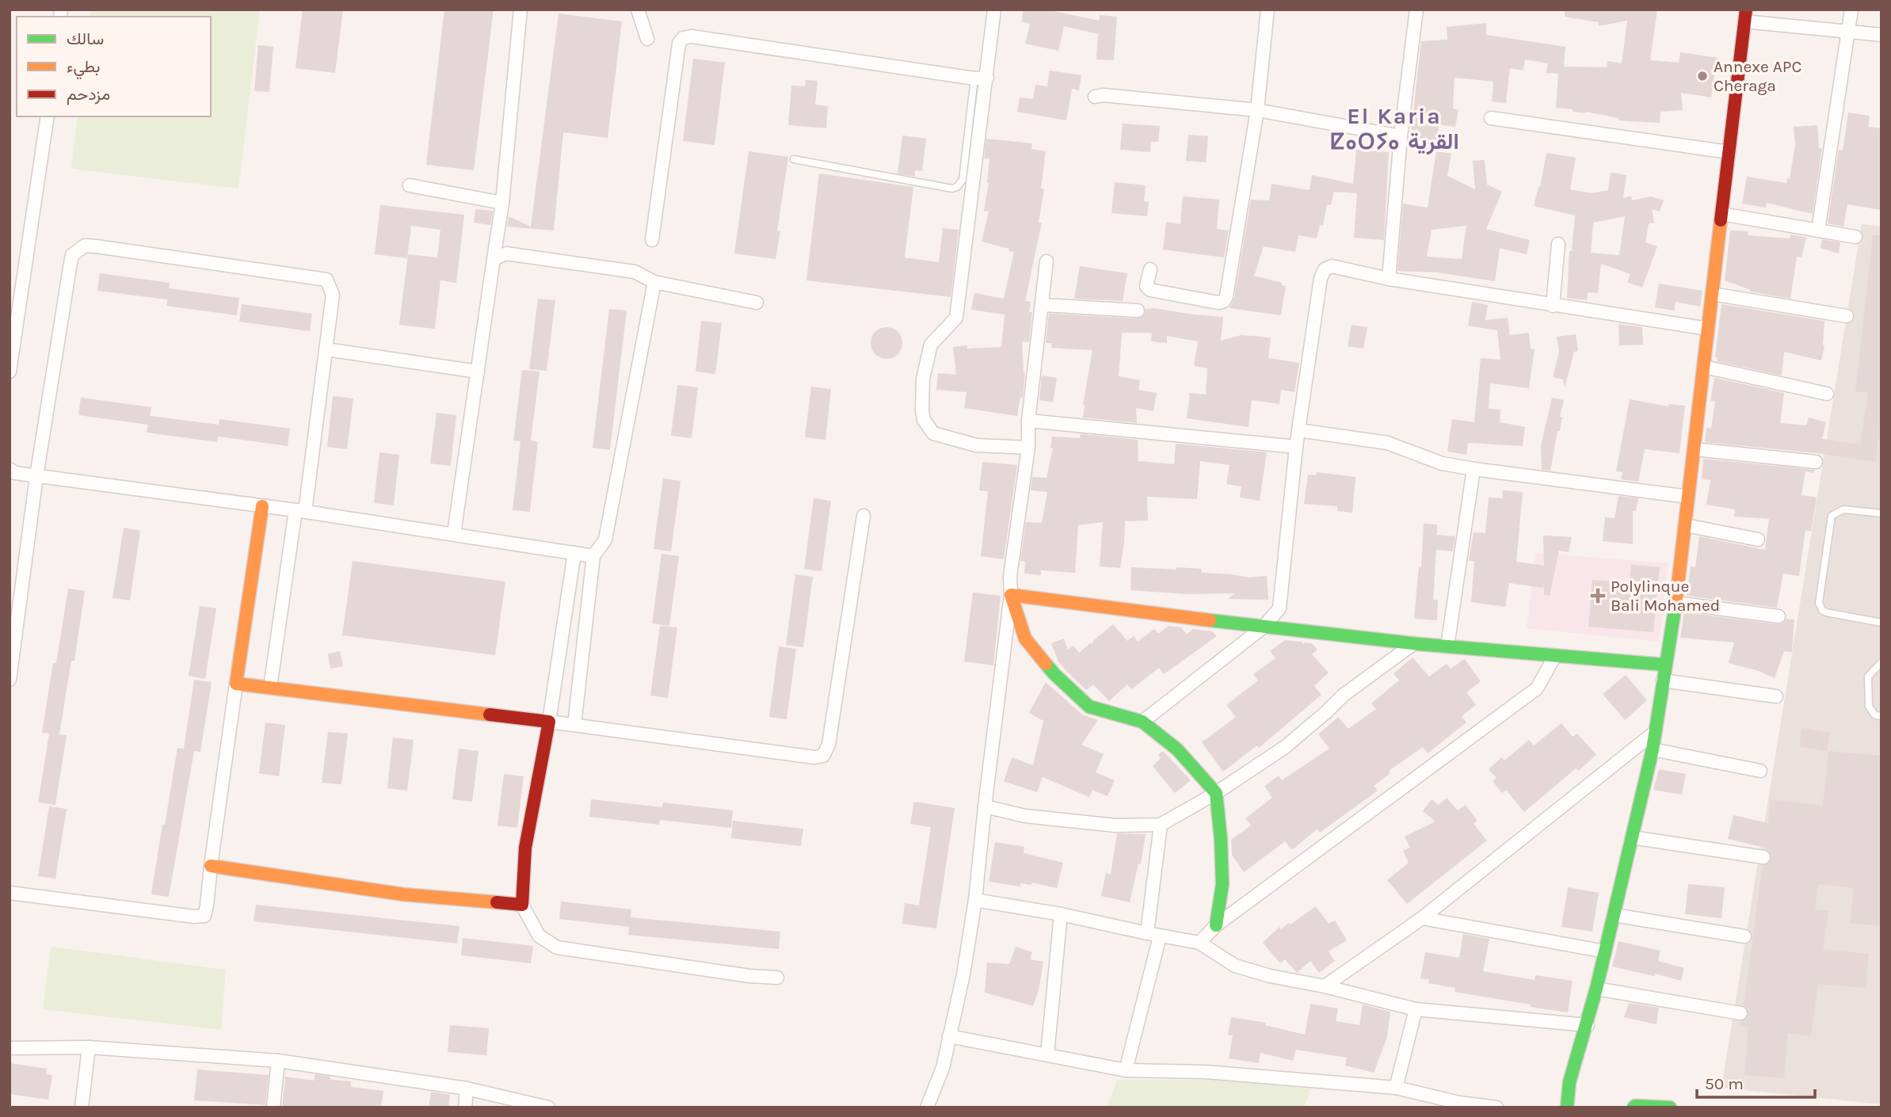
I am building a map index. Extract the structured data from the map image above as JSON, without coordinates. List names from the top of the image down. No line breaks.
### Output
{"districts":["El Karia ⵇⴰⵔⵢⴰ القرية"],"places":{"other":["Annexe APC Cheraga"],"health":["Polylinque Bali Mohamed"]},"legend":["سالك","بطيء","مزدحم"],"scale_bar":"50 m"}
